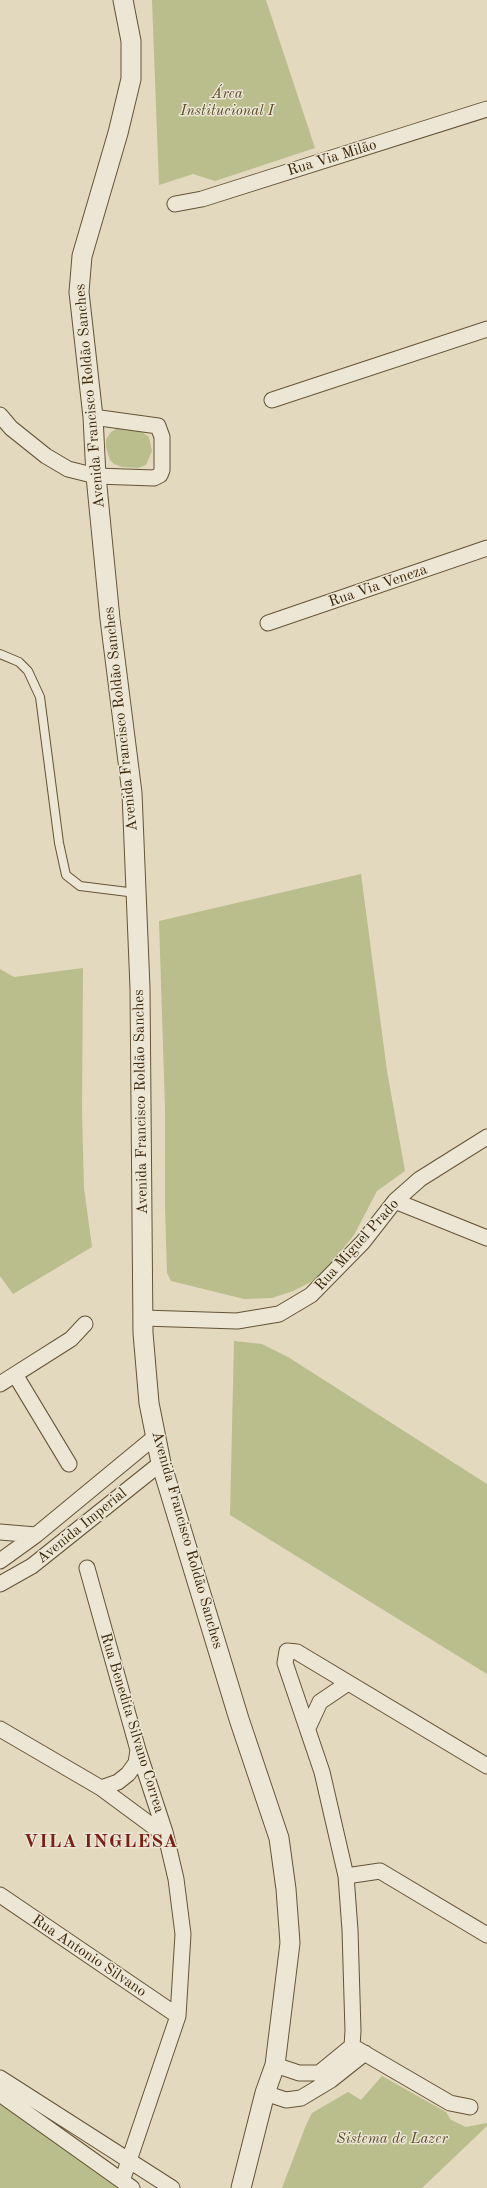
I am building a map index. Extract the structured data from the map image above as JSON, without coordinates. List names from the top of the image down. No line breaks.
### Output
{"streets":{"street":["Rua Via Milão","Avenida Francisco Roldão Sanches","Rua Via Veneza","Rua Miguel Prado","Avenida Imperial","Rua Benedita Silvano Correa","Rua Antonio Silvano"]},"crossings":[["Avenida Francisco Roldão Sanches","Rua Miguel Prado"],["Avenida Francisco Roldão Sanches","Avenida Imperial"],["Rua Benedita Silvano Correa","Rua Antonio Silvano"]],"districts":["VILA INGLESA"],"parks":["Área Institucional I","Sistema de Lazer"]}
